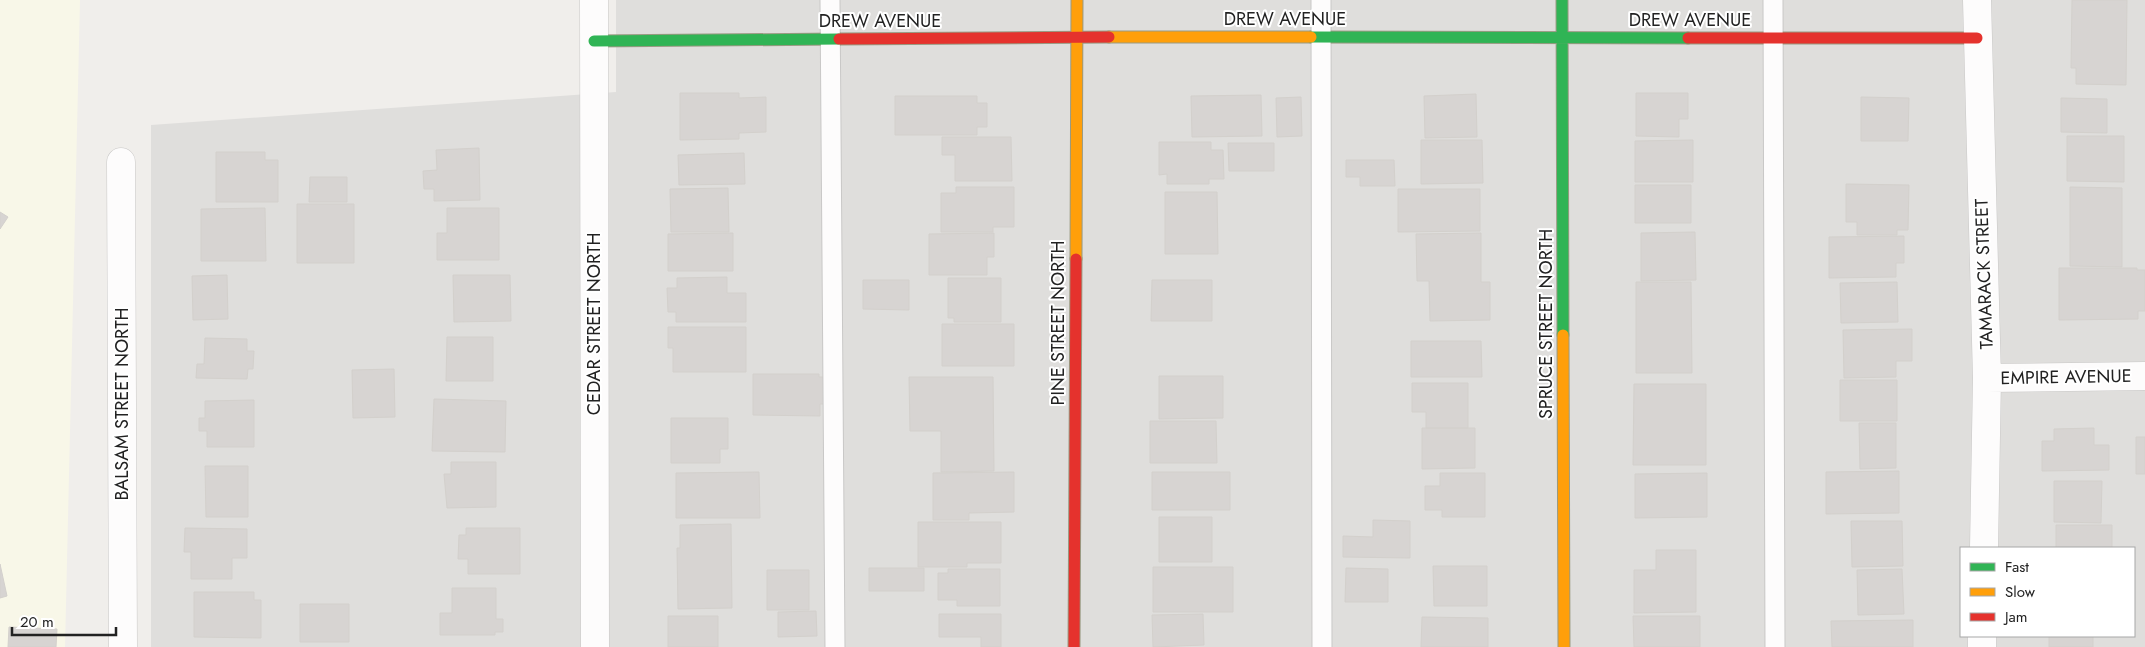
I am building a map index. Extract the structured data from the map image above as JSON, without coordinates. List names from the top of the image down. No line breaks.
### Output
{"streets":{"street":["DREW AVENUE","TAMARACK STREET","PINE STREET NORTH","CEDAR STREET NORTH","SPRUCE STREET NORTH","EMPIRE AVENUE","BALSAM STREET NORTH"]},"crossings":[["DREW AVENUE","TAMARACK STREET"],["DREW AVENUE","PINE STREET NORTH"],["DREW AVENUE","CEDAR STREET NORTH"],["DREW AVENUE","SPRUCE STREET NORTH"],["TAMARACK STREET","EMPIRE AVENUE"]],"legend":["Fast","Slow","Jam"],"scale_bar":"20 m"}
